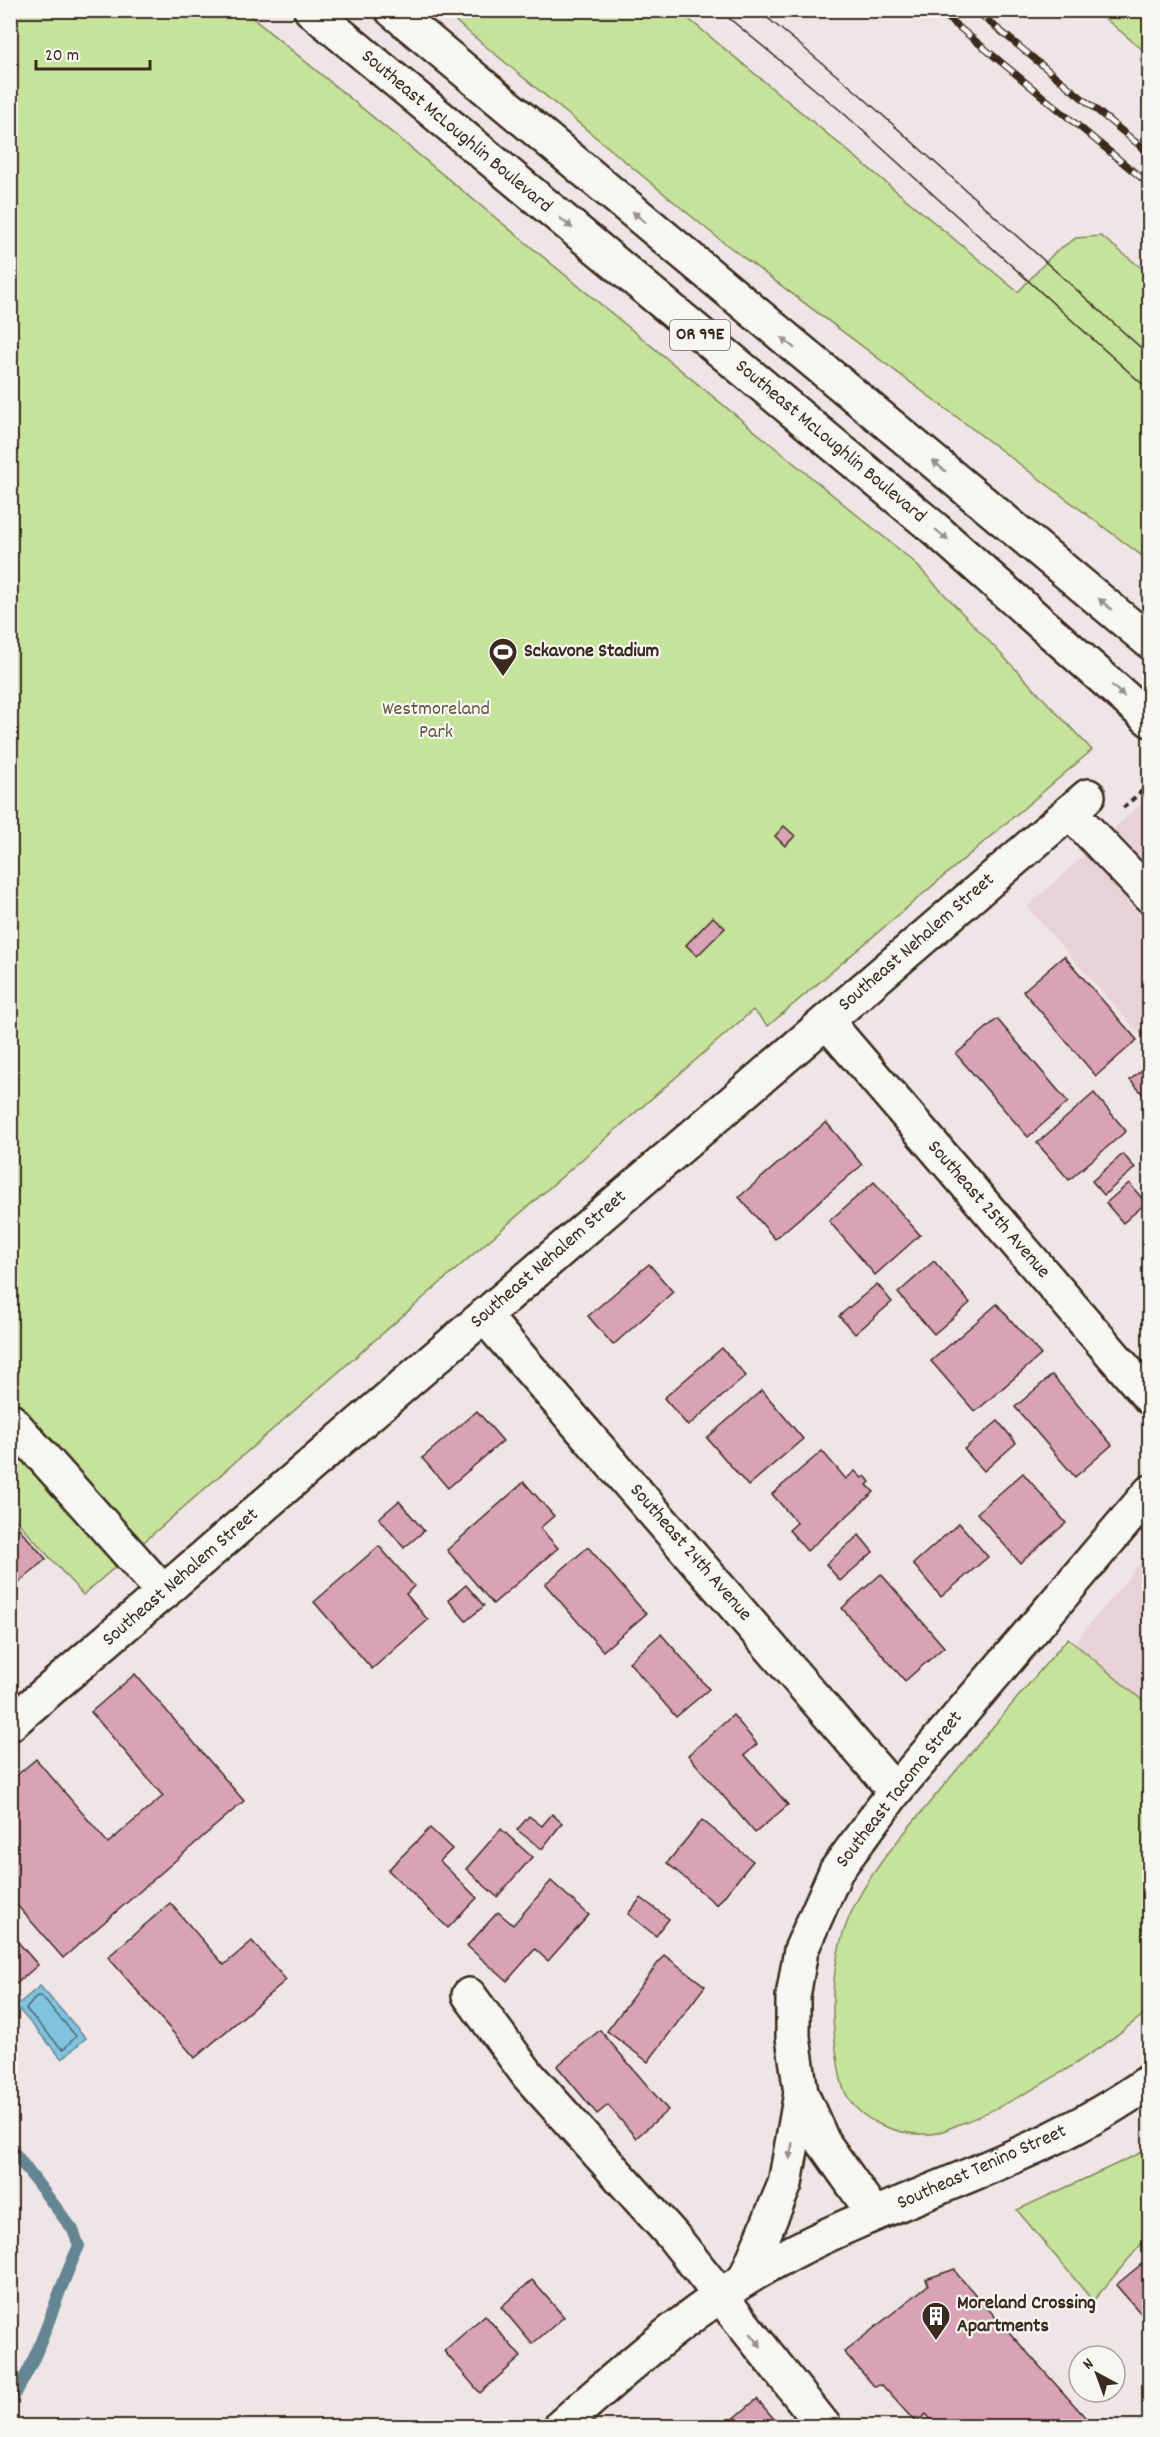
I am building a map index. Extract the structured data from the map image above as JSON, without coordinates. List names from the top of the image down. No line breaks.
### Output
{"streets":{"main road":["Southeast McLoughlin Boulevard","OR 99E","Southeast Nehalem Street","Southeast 25th Avenue","Southeast 24th Avenue","Southeast Tacoma Street","Southeast Tenino Street"]},"crossings":[["Southeast Nehalem Street","Southeast 25th Avenue"],["Southeast Nehalem Street","Southeast 24th Avenue"],["Southeast 24th Avenue","Southeast Tacoma Street"],["Southeast Tacoma Street","Southeast Tenino Street"]],"parks":["Westmoreland Park"],"places":{"sports":["Sckavone Stadium"],"building":["Moreland Crossing Apartments"]},"scale_bar":"20 m","north":"top left"}
